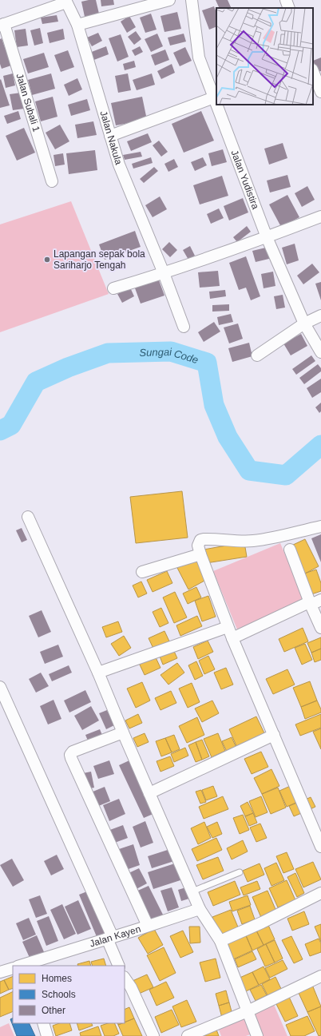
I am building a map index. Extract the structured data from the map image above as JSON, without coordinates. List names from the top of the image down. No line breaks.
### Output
{"streets":{"street":["Jalan Subali 1","Jalan Nakula","Jalan Yudistira","Jalan Kayen"]},"water":["Sungai Code"],"places":["Lapangan sepak bola Sariharjo Tengah"],"legend":["Homes","Schools","Other"]}
